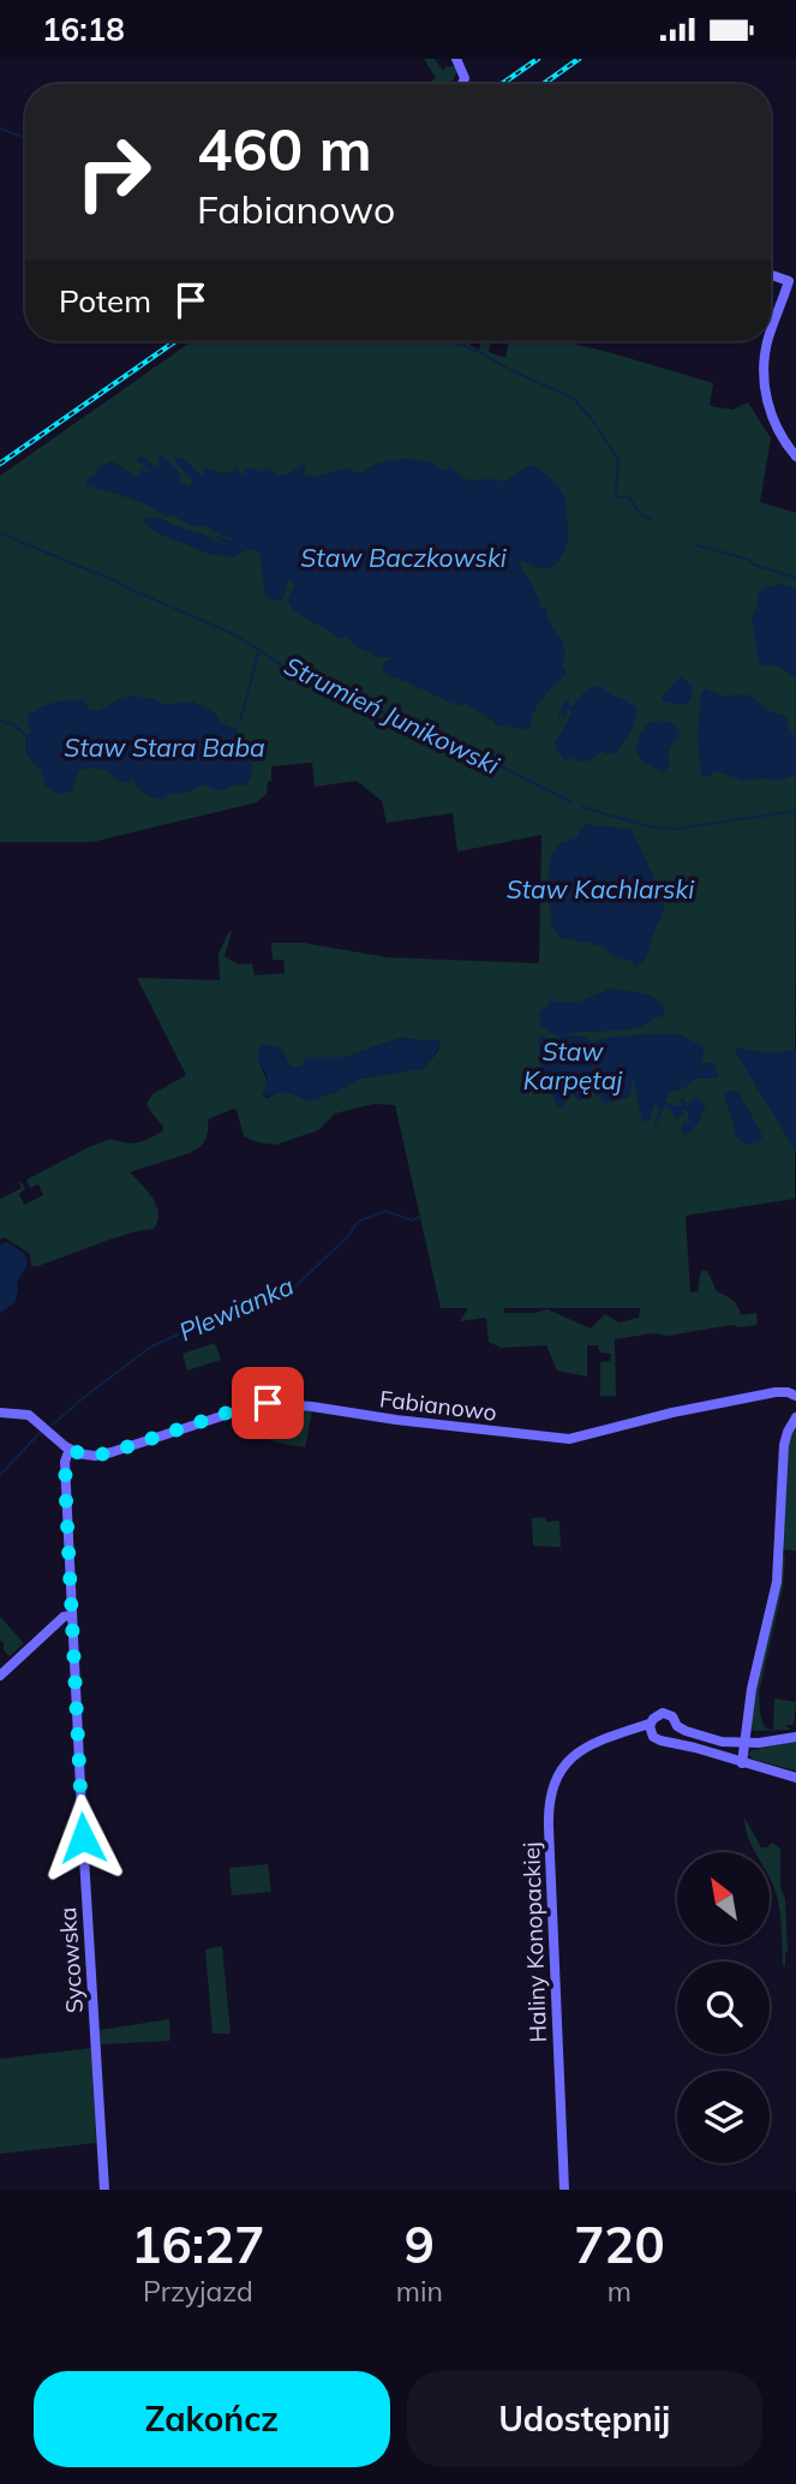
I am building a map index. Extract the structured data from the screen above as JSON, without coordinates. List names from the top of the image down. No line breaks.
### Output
{"streets":{"street":["Fabianowo","Haliny Konopackiej","Sycowska"]},"crossings":[["Fabianowo","Sycowska"]],"water":["Staw Baczkowski","Strumień Junikowski","Staw Stara Baba","Staw Kachlarski","Staw Karpętaj","Plewianka"],"north":"top left","page":{"status":"16:18","turn":["460 m","Fabianowo"],"then":"Potem","eta":["16:27","Przyjazd","9","min","720","m"],"buttons":["Zakończ","Udostępnij"]}}
